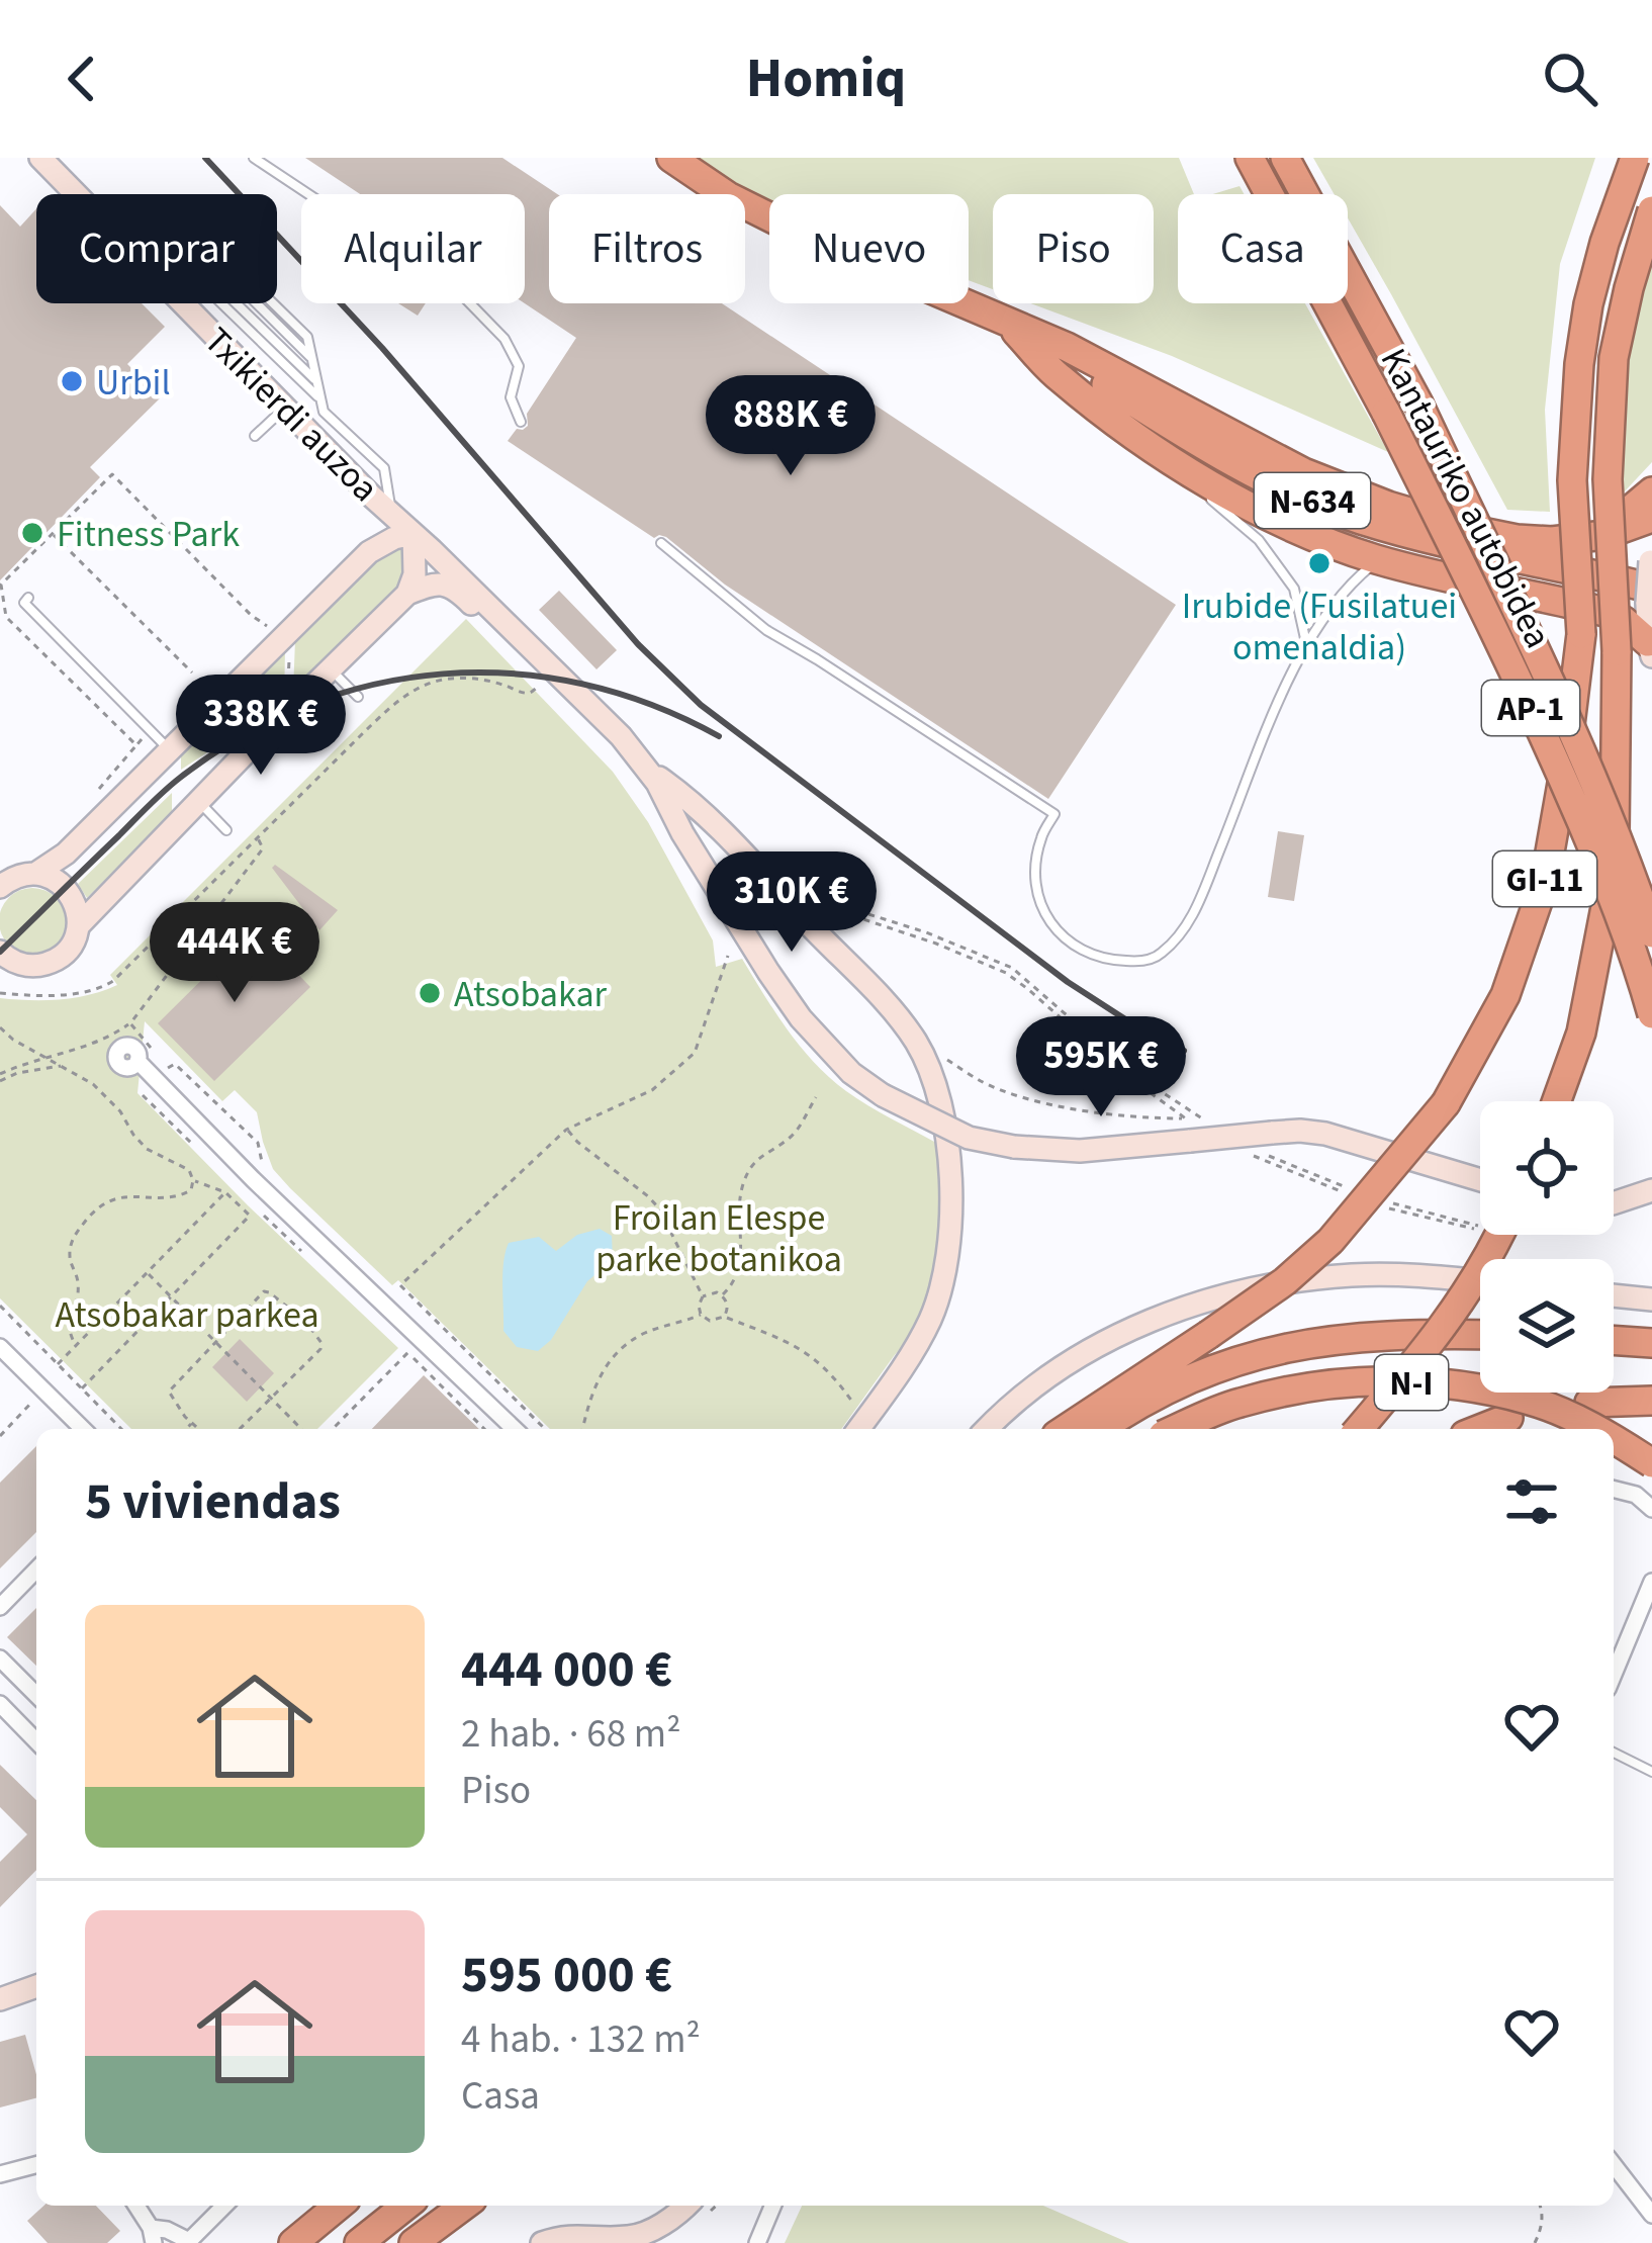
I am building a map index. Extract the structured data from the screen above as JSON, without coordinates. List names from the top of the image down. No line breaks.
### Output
{"streets":{"highway":["Kantauriko autobidea","N-634","AP-1","GI-11","N-I"],"street":["Txikierdi auzoa"]},"parks":["Froilan Elespe parke botanikoa","Atsobakar parkea"],"places":["Urbil","Fitness Park","Irubide (Fusilatuei omenaldia)","Atsobakar"],"page":{"header":"Homiq","chip":["Comprar","Alquilar","Filtros","Nuevo","Piso","Casa"],"price":["888K €","338K €","310K €","444K €","595K €"],"heading":"5 viviendas","list":[{"name":"444 000 €","note":"2 hab. · 68 m² · Piso"},{"name":"595 000 €","note":"4 hab. · 132 m² · Casa"}]}}
